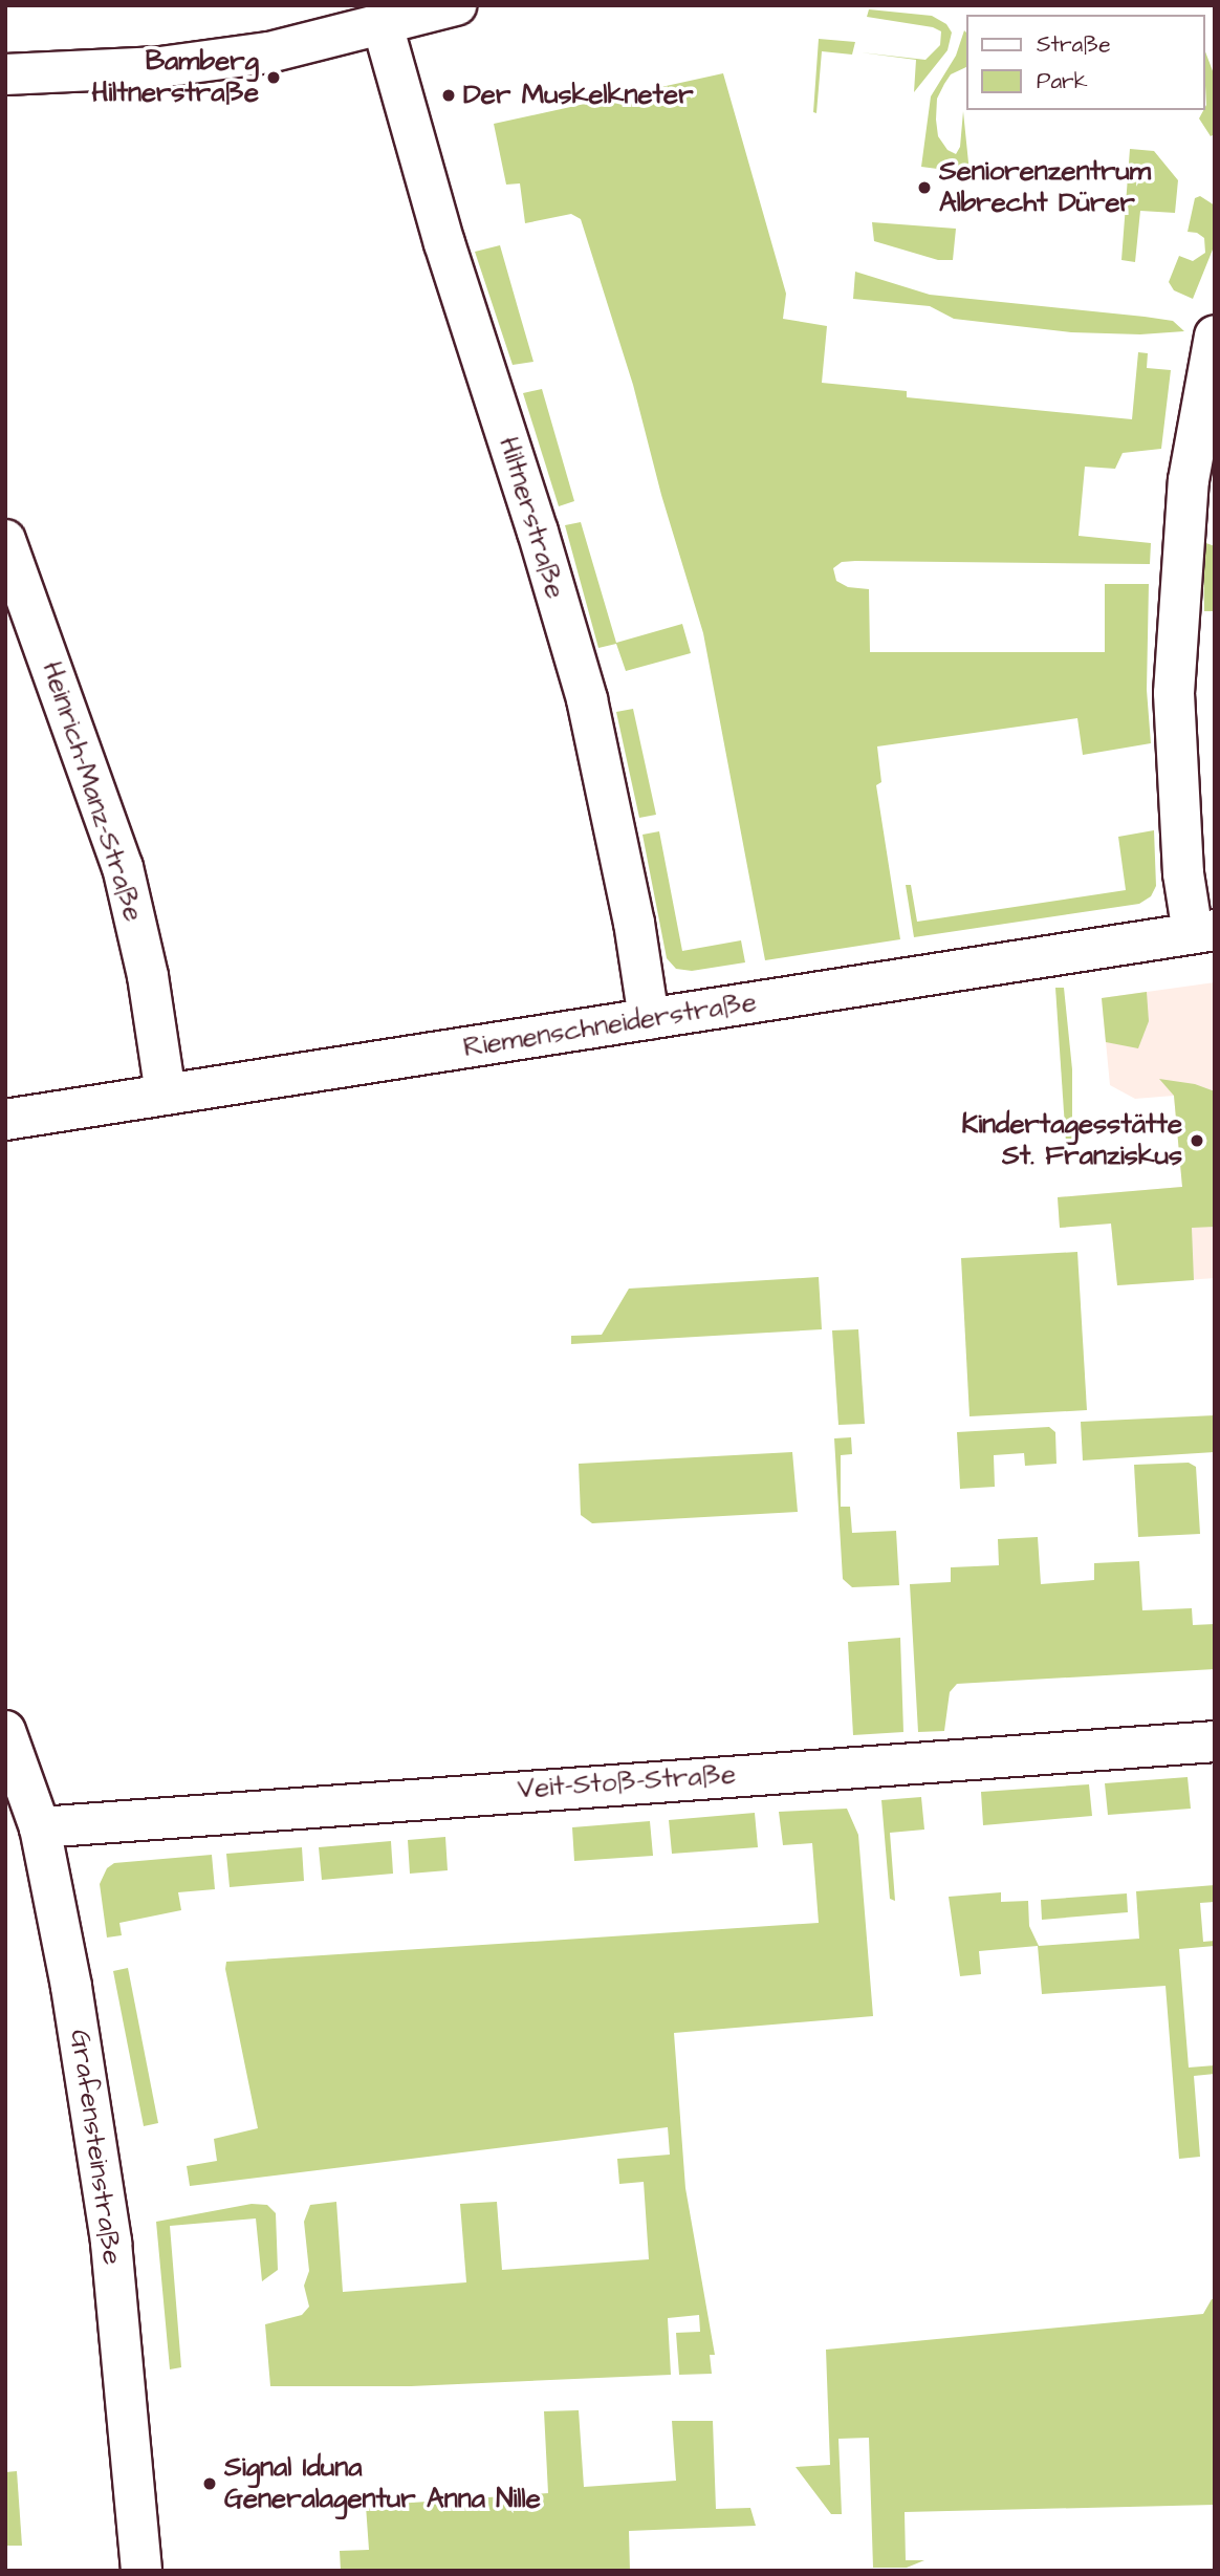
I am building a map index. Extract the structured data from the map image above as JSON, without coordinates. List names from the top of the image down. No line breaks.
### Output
{"streets":{"street":["Hiltnerstraße","Heinrich-Manz-Straße","Riemenschneiderstraße","Veit-Stoß-Straße","Grafensteinstraße"]},"crossings":[["Hiltnerstraße","Riemenschneiderstraße"],["Heinrich-Manz-Straße","Riemenschneiderstraße"],["Veit-Stoß-Straße","Grafensteinstraße"]],"places":["Bamberg Hiltnerstraße","Der Muskelkneter","Seniorenzentrum Albrecht Dürer","Kindertagesstätte St. Franziskus","Signal Iduna Generalagentur Anna Nille"],"legend":["Straße","Park"]}
